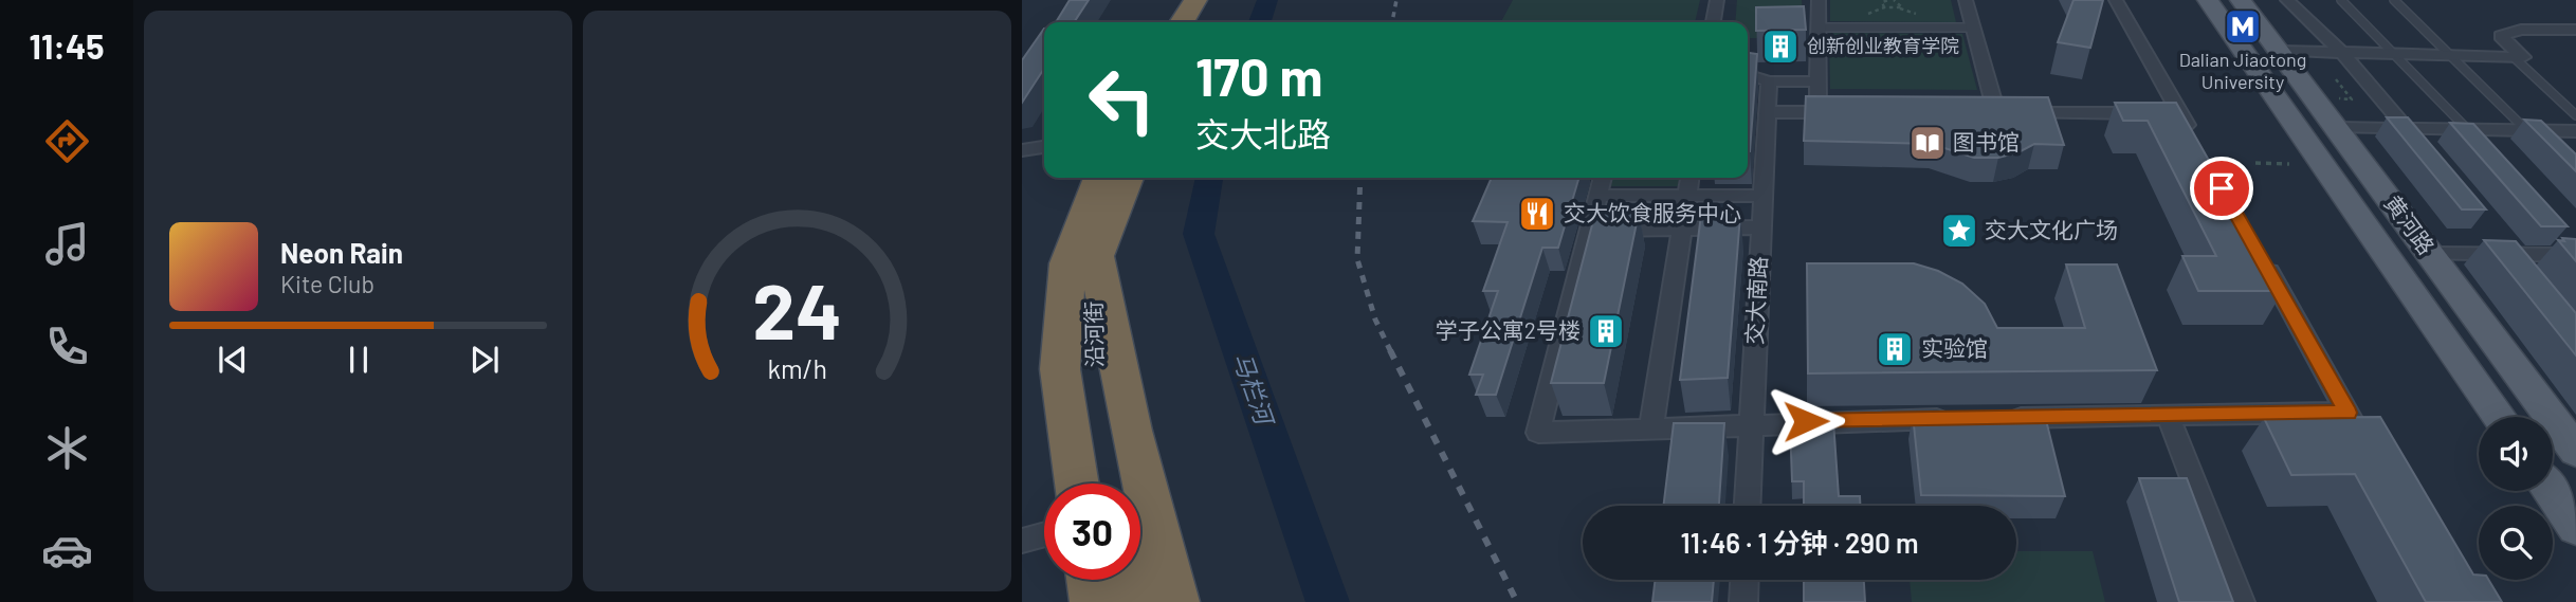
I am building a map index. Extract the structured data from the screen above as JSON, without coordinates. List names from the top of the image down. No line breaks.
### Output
{"streets":{"highway":["沿河街"],"main road":["黄河路"],"street":["交大南路"]},"water":["马栏河"],"places":{"metro station":["Dalian Jiaotong University"],"building":["创新创业教育学院","学子公寓2号楼","实验馆"],"library":["图书馆"],"restaurant":["交大饮食服务中心"],"place":["交大文化广场"]},"page":{"tabs":"11:45","turn":["170 m","交大北路"],"song":["Neon Rain","Kite Club"],"limit":"30","trip":"11:46 · 1 分钟 · 290 m","gauge":["24","km/h"]}}
